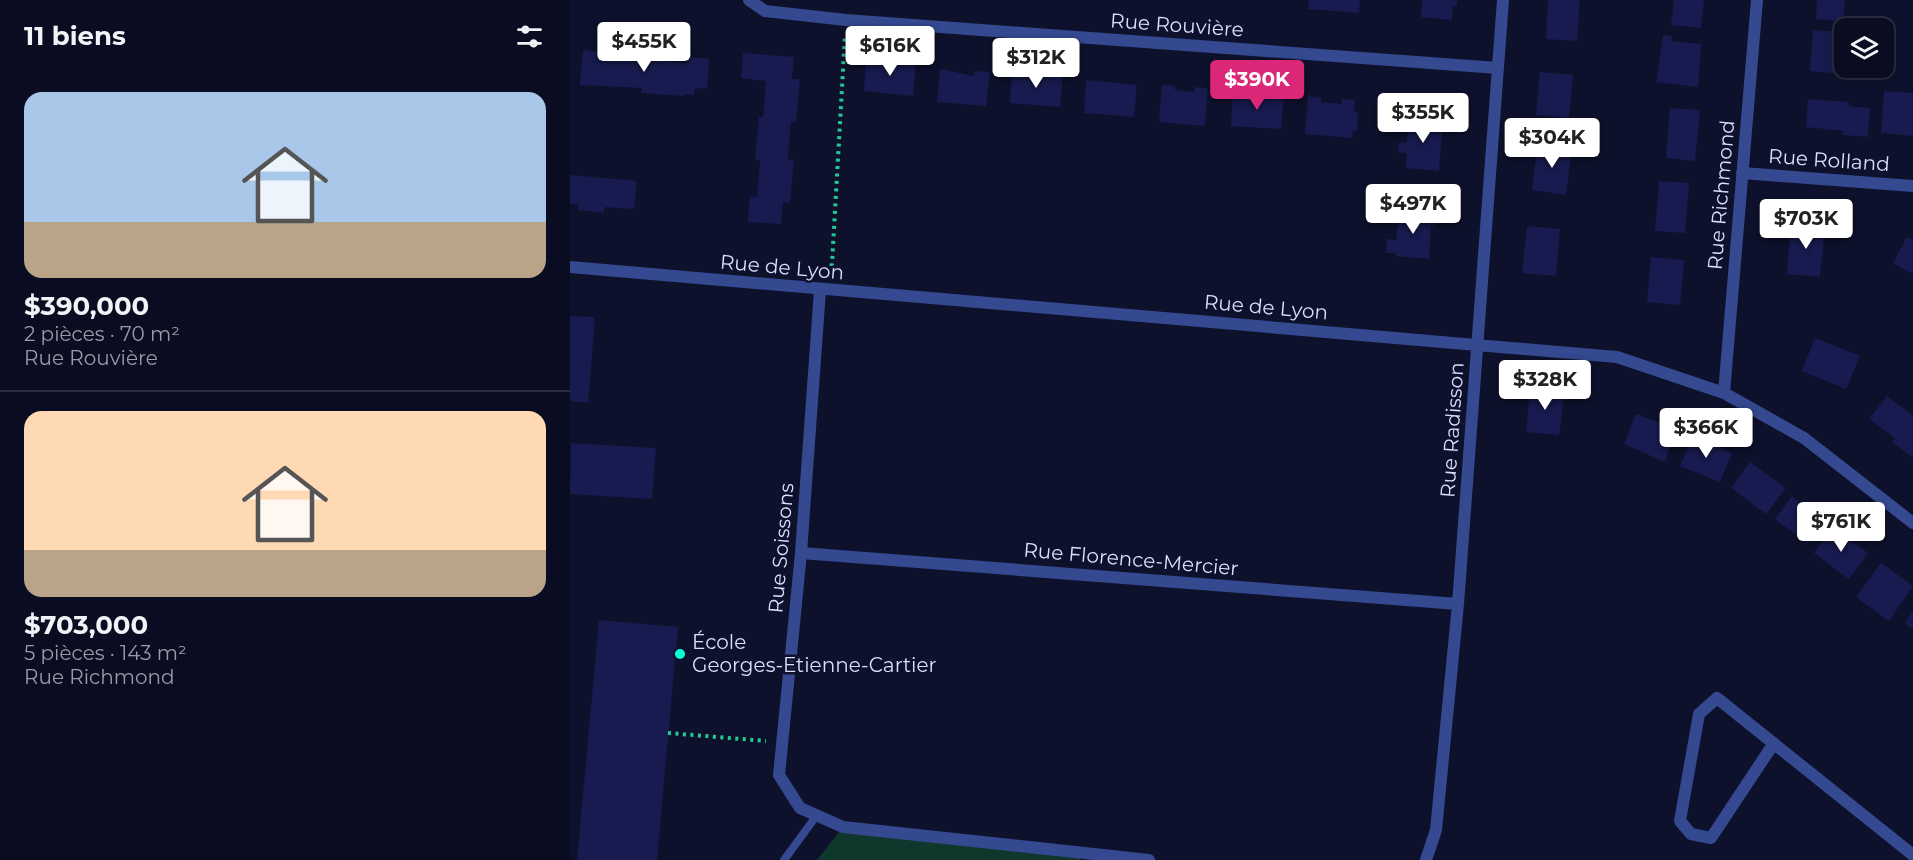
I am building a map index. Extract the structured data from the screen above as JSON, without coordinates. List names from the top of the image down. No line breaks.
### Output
{"streets":{"street":["Rue Rouvière","Rue Rolland","Rue Richmond","Rue de Lyon","Rue Radisson","Rue Soissons","Rue Florence-Mercier"]},"crossings":[["Rue Rouvière","Rue Radisson"],["Rue Rolland","Rue Richmond"],["Rue Richmond","Rue de Lyon"],["Rue de Lyon","Rue Radisson"],["Rue de Lyon","Rue Soissons"],["Rue Radisson","Rue Florence-Mercier"],["Rue Soissons","Rue Florence-Mercier"]],"places":["École Georges-Etienne-Cartier"],"page":{"heading":"11 biens","price":["$455K","$616K","$312K","$390K","$355K","$304K","$497K","$703K","$328K","$366K","$761K"],"list":[{"name":"$390,000","note":"2 pièces · 70 m² · Rue Rouvière"},{"name":"$703,000","note":"5 pièces · 143 m² · Rue Richmond"}]}}
